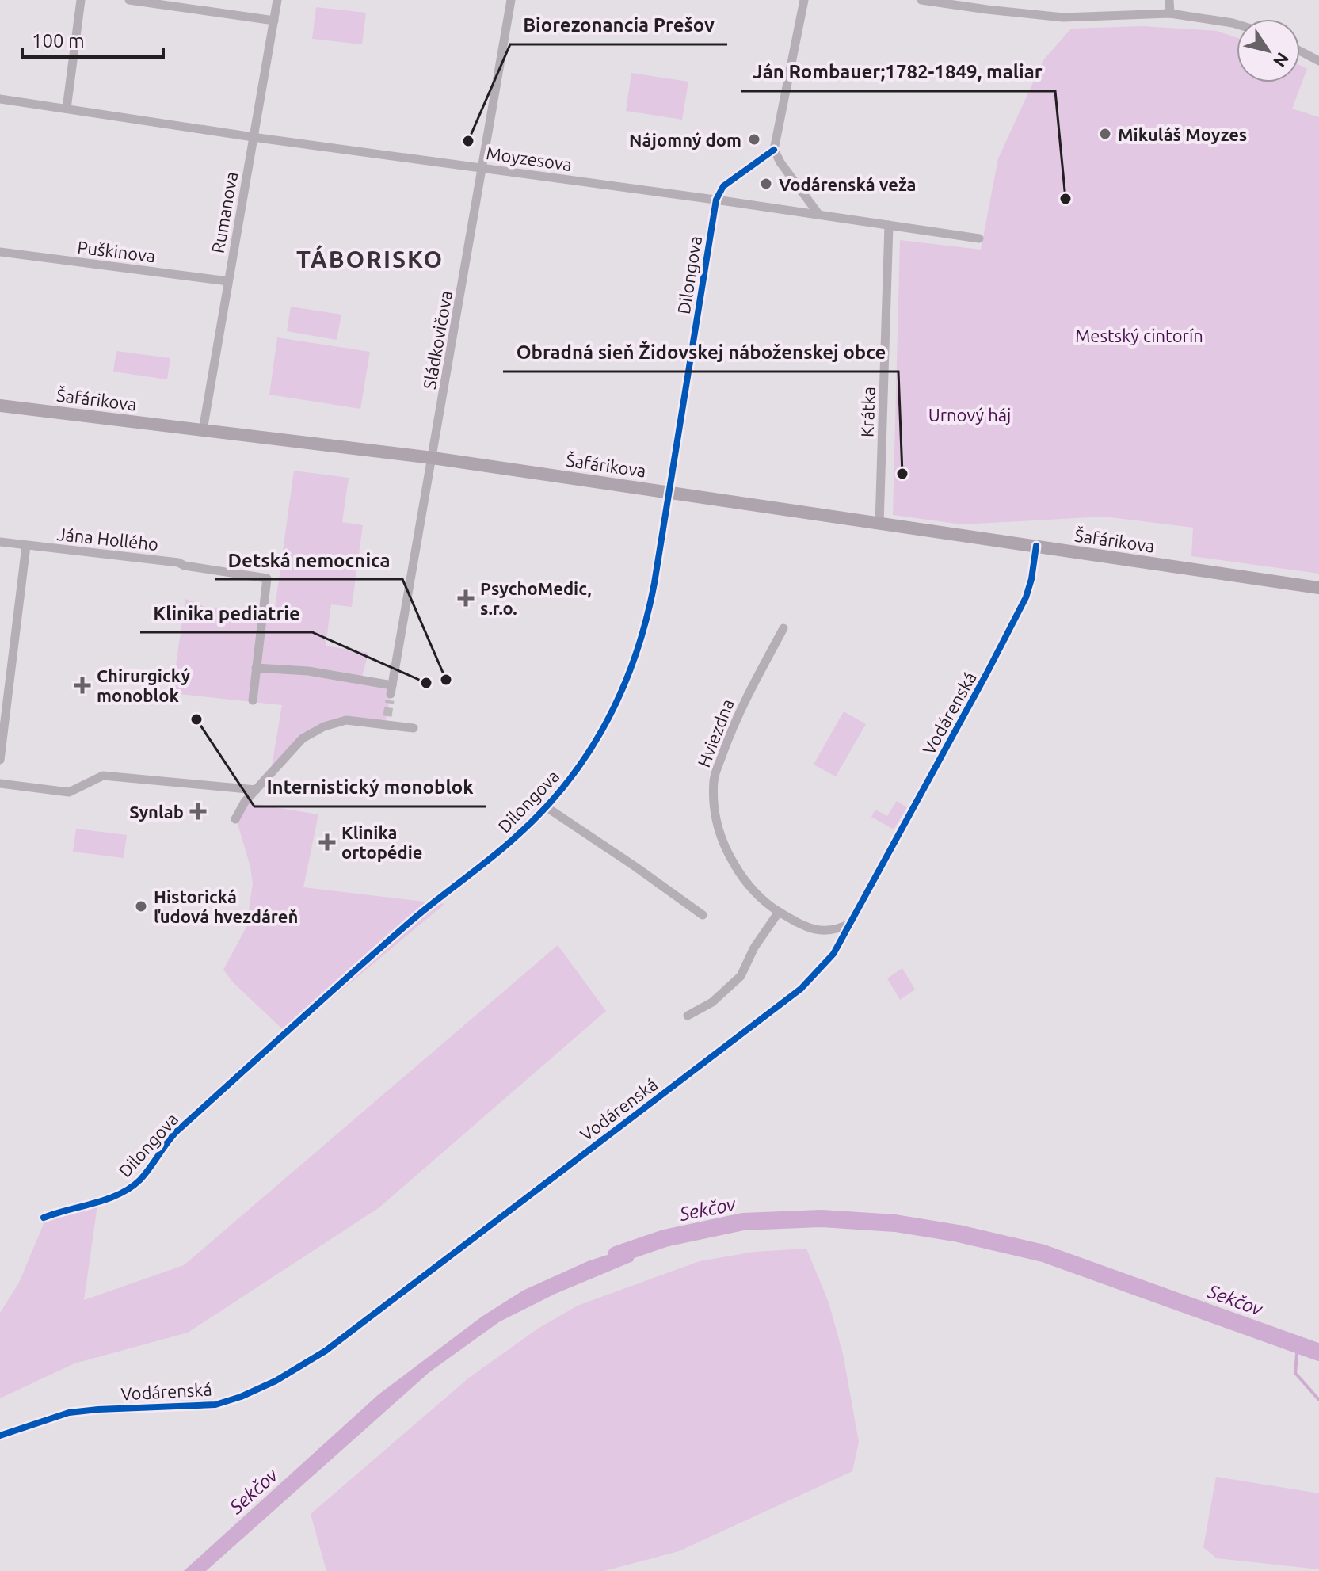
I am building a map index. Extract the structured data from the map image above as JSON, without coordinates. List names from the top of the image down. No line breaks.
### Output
{"streets":{"street":["Moyzesova","Rumanova","Puškinova","Dilongova","Sládkovičova","Šafárikova","Krátka","Jána Hollého","Vodárenská","Hviezdna"]},"crossings":[["Moyzesova","Rumanova"],["Moyzesova","Dilongova"],["Moyzesova","Sládkovičova"],["Moyzesova","Krátka"],["Rumanova","Puškinova"],["Rumanova","Šafárikova"],["Dilongova","Šafárikova"],["Sládkovičova","Šafárikova"],["Sládkovičova","Jána Hollého"],["Šafárikova","Krátka"],["Šafárikova","Vodárenská"],["Vodárenská","Hviezdna"]],"districts":["TÁBORISKO"],"water":["Sekčov"],"parks":["Mestský cintorín","Urnový háj"],"places":{"other":["Mikuláš Moyzes","Nájomný dom","Biorezonancia Prešov","Vodárenská veža","Ján Rombauer;1782-1849, maliar","Obradná sieň Židovskej náboženskej obce","Detská nemocnica","Klinika pediatrie","Internistický monoblok","Historická ľudová hvezdáreň"],"health":["PsychoMedic, s.r.o.","Chirurgický monoblok","Synlab","Klinika ortopédie"]},"scale_bar":"100 m","north":"bottom right"}
